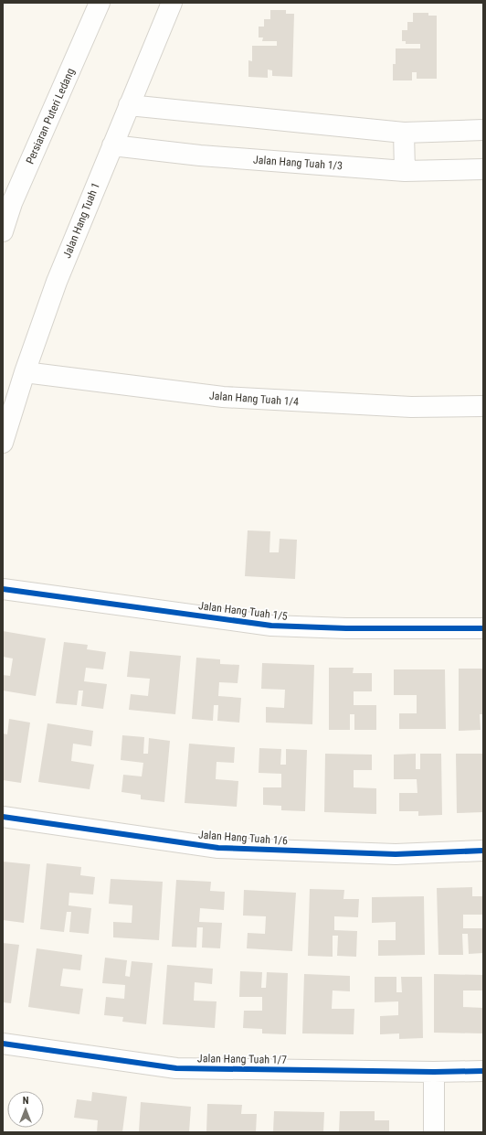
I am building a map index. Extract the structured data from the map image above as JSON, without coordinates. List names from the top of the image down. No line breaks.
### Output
{"streets":{"street":["Persiaran Puteri Ledang","Jalan Hang Tuah 1/3","Jalan Hang Tuah 1","Jalan Hang Tuah 1/4","Jalan Hang Tuah 1/5","Jalan Hang Tuah 1/6","Jalan Hang Tuah 1/7"]},"crossings":[["Jalan Hang Tuah 1/3","Jalan Hang Tuah 1"],["Jalan Hang Tuah 1","Jalan Hang Tuah 1/4"]],"north":"top"}
